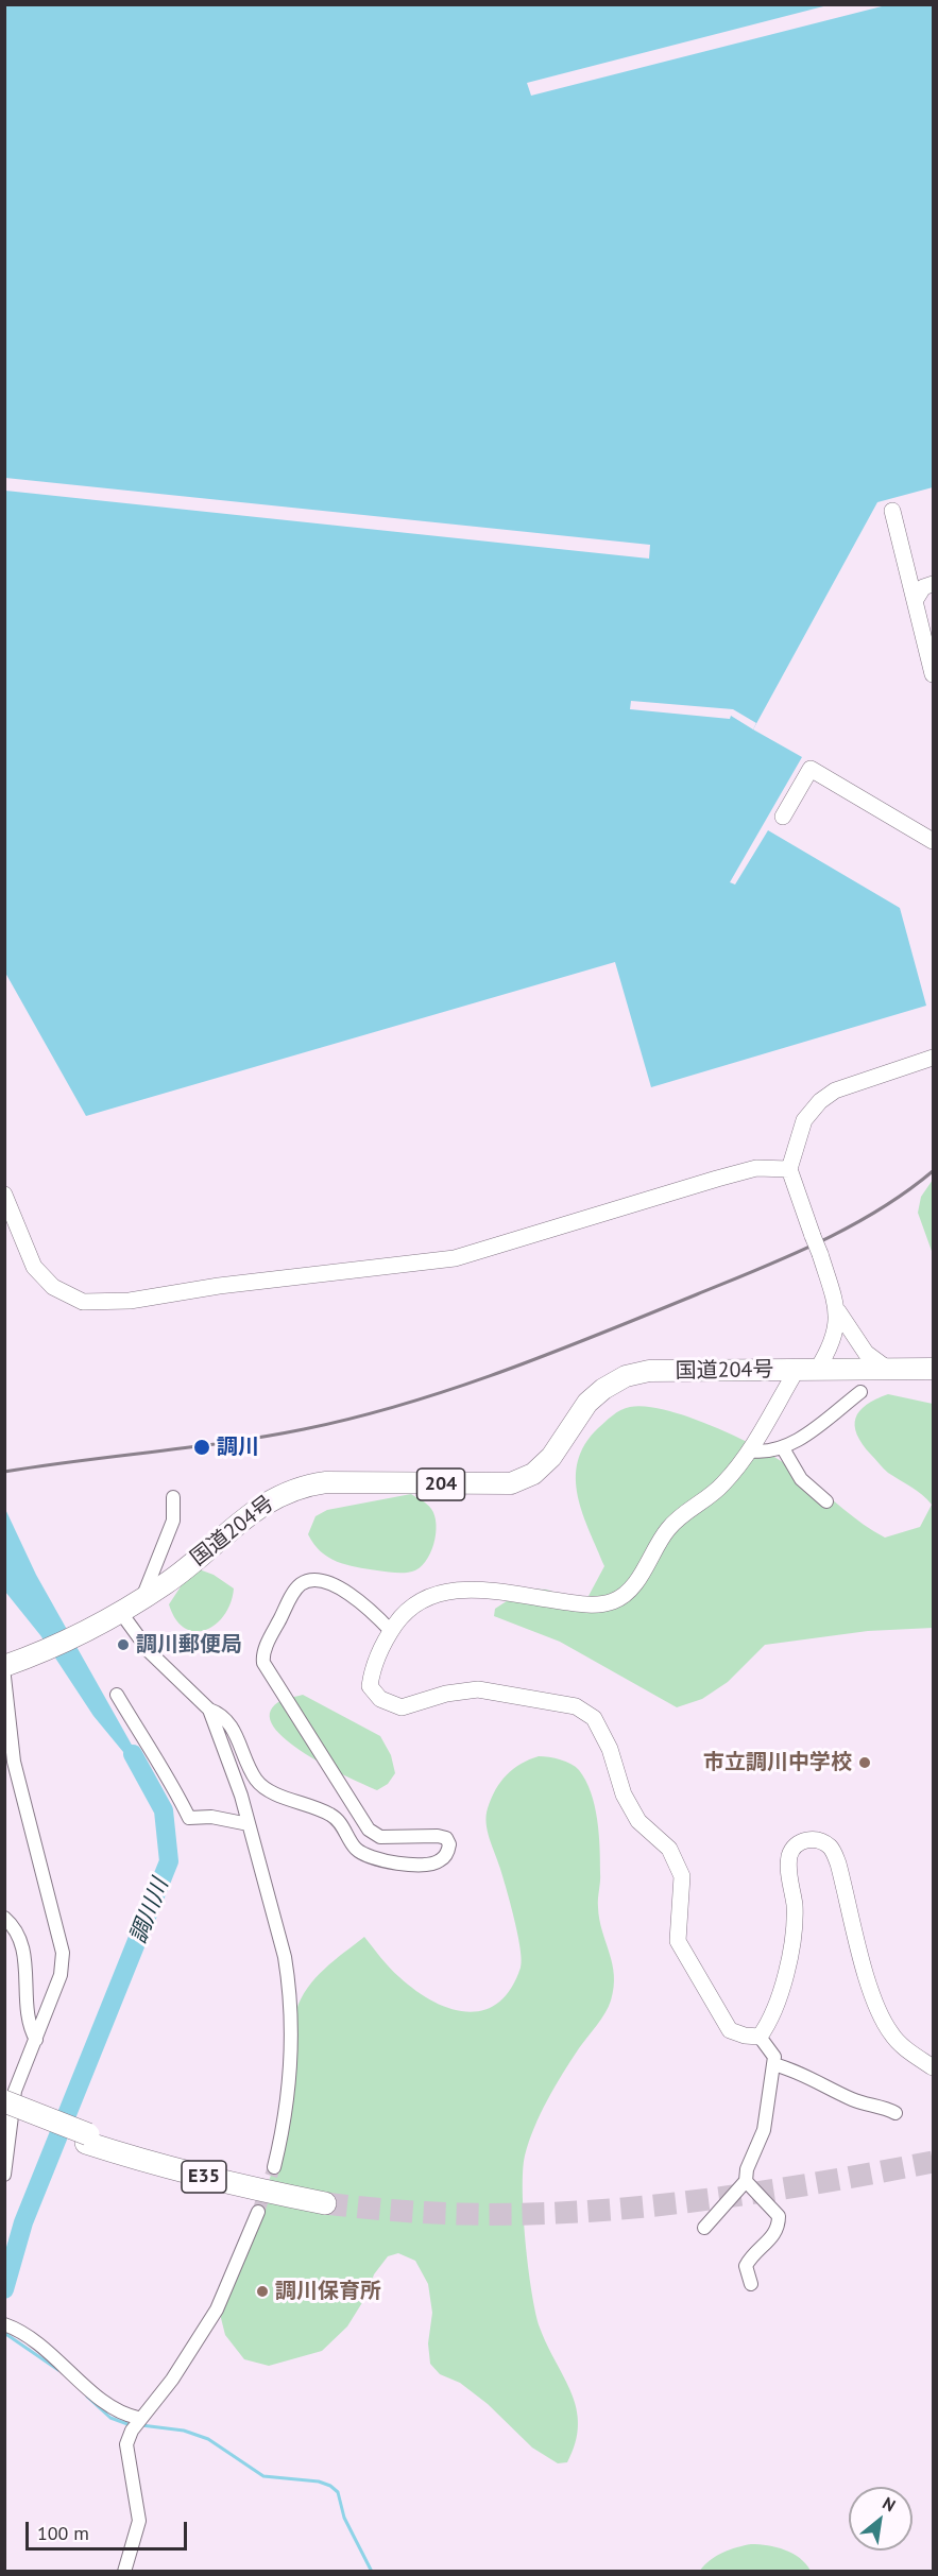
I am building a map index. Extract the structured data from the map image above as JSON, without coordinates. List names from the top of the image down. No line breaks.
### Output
{"streets":{"highway":["国道204号","204","E35"]},"water":["調川川"],"places":["調川","調川郵便局","市立調川中学校","調川保育所"],"scale_bar":"100 m","north":"top right"}
